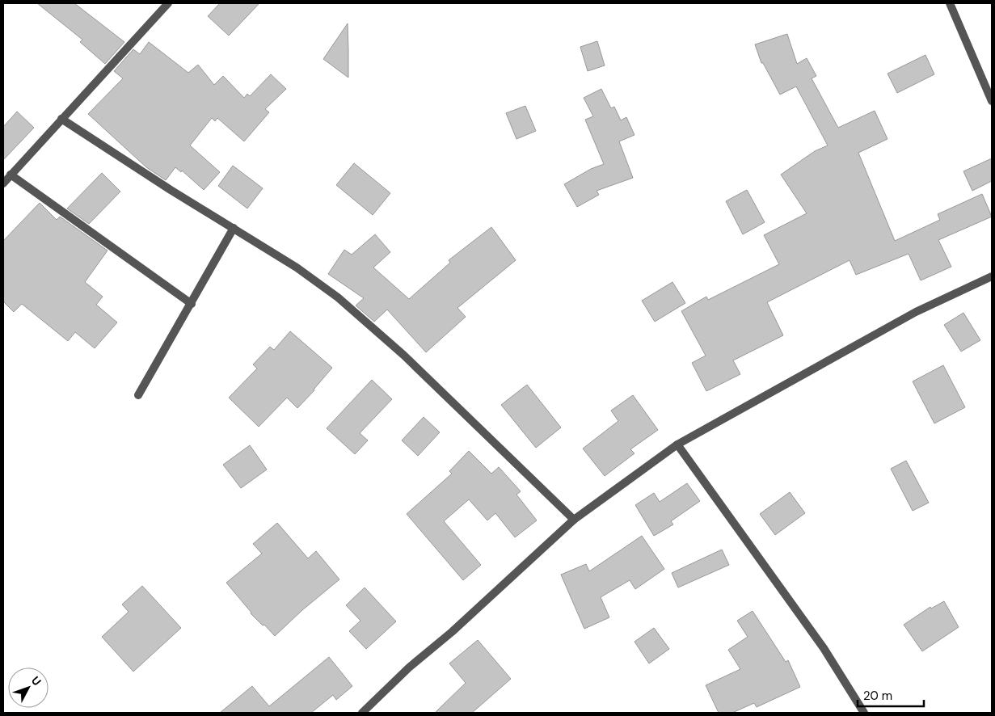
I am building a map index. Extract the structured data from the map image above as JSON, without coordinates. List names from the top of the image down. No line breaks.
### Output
{"scale_bar":"20 m","north":"top right"}
